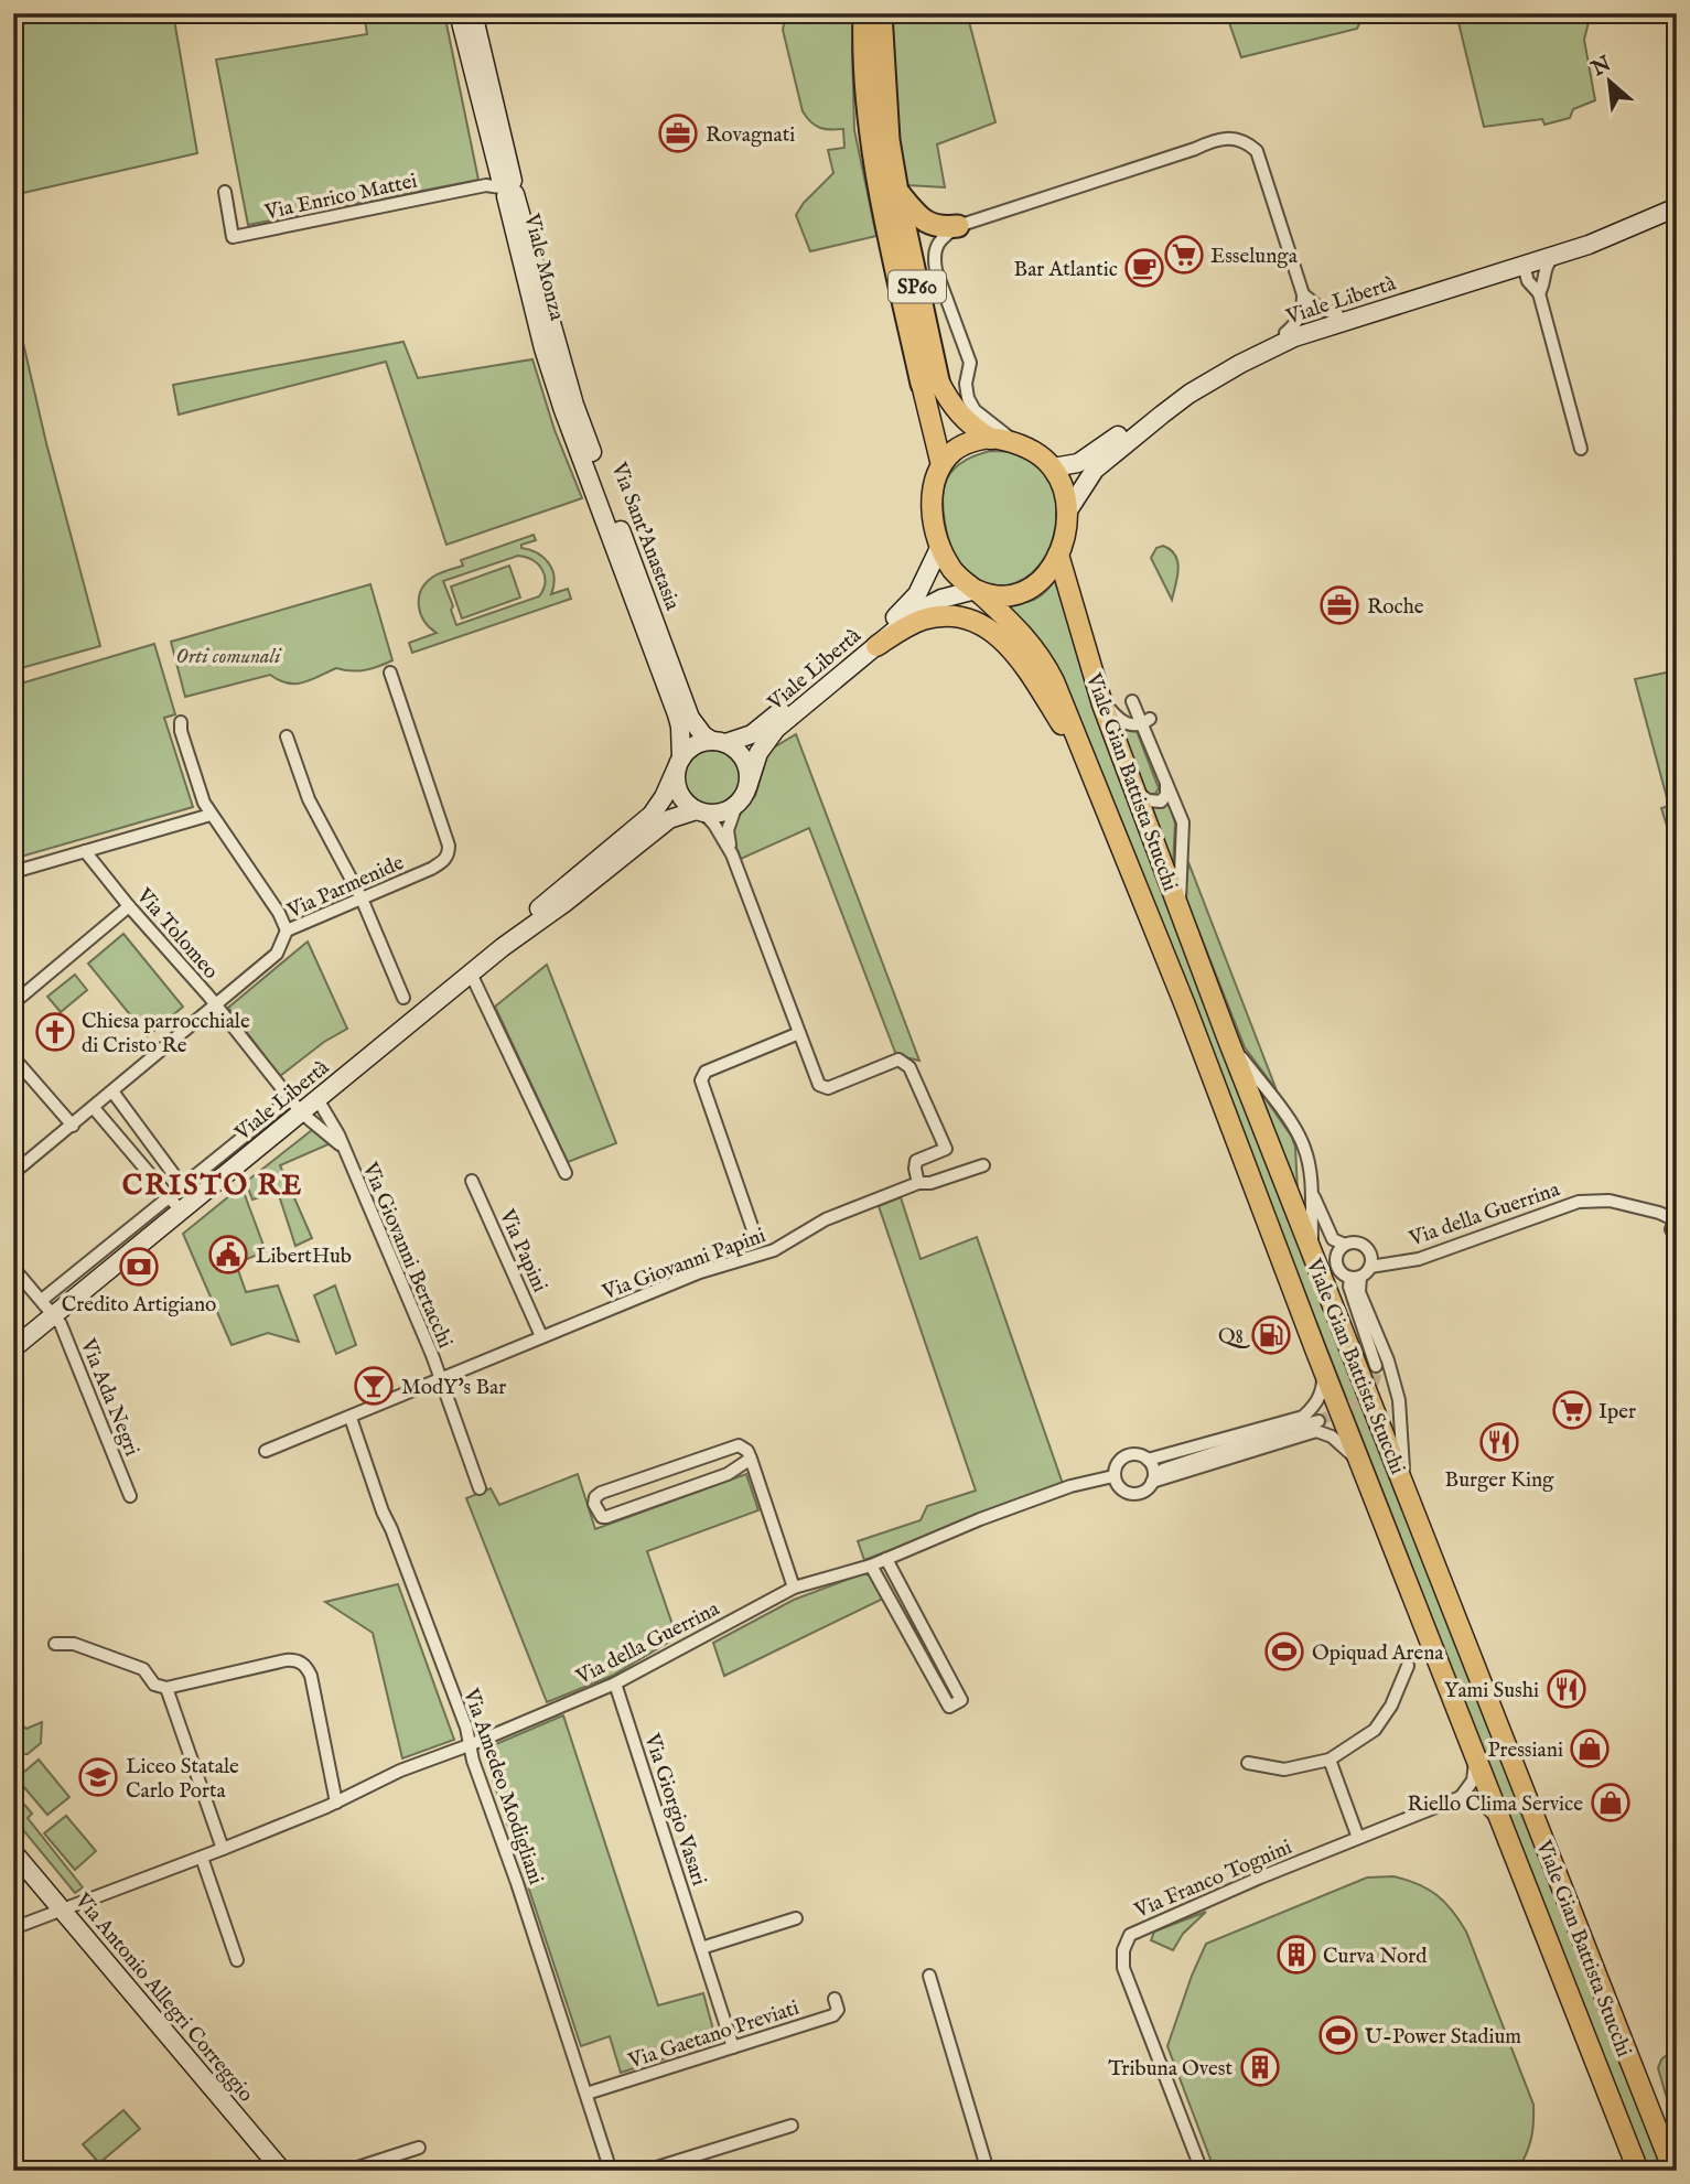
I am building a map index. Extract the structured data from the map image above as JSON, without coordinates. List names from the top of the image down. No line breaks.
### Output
{"streets":{"highway":["SP60","Viale Gian Battista Stucchi"],"main road":["Viale Monza","Viale Libertà","Via Sant'Anastasia","Via Antonio Allegri Correggio"],"street":["Via Enrico Mattei","Via Parmenide","Via Tolomeo","Via della Guerrina","Via Papini","Via Giovanni Bertacchi","Via Giovanni Papini","Via Ada Negri","Via Amedeo Modigliani","Via Giorgio Vasari","Via Franco Tognini","Via Gaetano Previati"]},"crossings":[["Via Enrico Mattei","Viale Monza"],["Viale Monza","Via Sant'Anastasia"],["Viale Libertà","Via Sant'Anastasia"],["Viale Libertà","Viale Gian Battista Stucchi"],["Viale Libertà","Via Tolomeo"],["Viale Libertà","Via Giovanni Bertacchi"],["Viale Libertà","Via Ada Negri"],["Via Parmenide","Via Tolomeo"],["Via Tolomeo","Via Giovanni Bertacchi"],["Via della Guerrina","Via Amedeo Modigliani"],["Via della Guerrina","Via Giorgio Vasari"],["Via della Guerrina","Via Antonio Allegri Correggio"],["Via Papini","Via Giovanni Papini"],["Via Giovanni Bertacchi","Via Giovanni Papini"],["Via Giovanni Bertacchi","Via Amedeo Modigliani"],["Via Amedeo Modigliani","Via Gaetano Previati"],["Via Giorgio Vasari","Via Gaetano Previati"]],"districts":["CRISTO RE"],"parks":["Orti comunali"],"places":{"office":["Rovagnati","Roche"],"supermarket":["Esselunga","Iper"],"cafe":["Bar Atlantic"],"church":["Chiesa parrocchiale di Cristo Re"],"public building":["LibertHub"],"bank":["Credito Artigiano"],"fuel station":["Q8"],"bar":["ModY's Bar"],"restaurant":["Burger King","Yami Sushi"],"sports":["Opiquad Arena","U-Power Stadium"],"shop":["Pressiani","Riello Clima Service"],"school or university":["Liceo Statale Carlo Porta"],"building":["Curva Nord","Tribuna Ovest"]},"north":"top left"}
